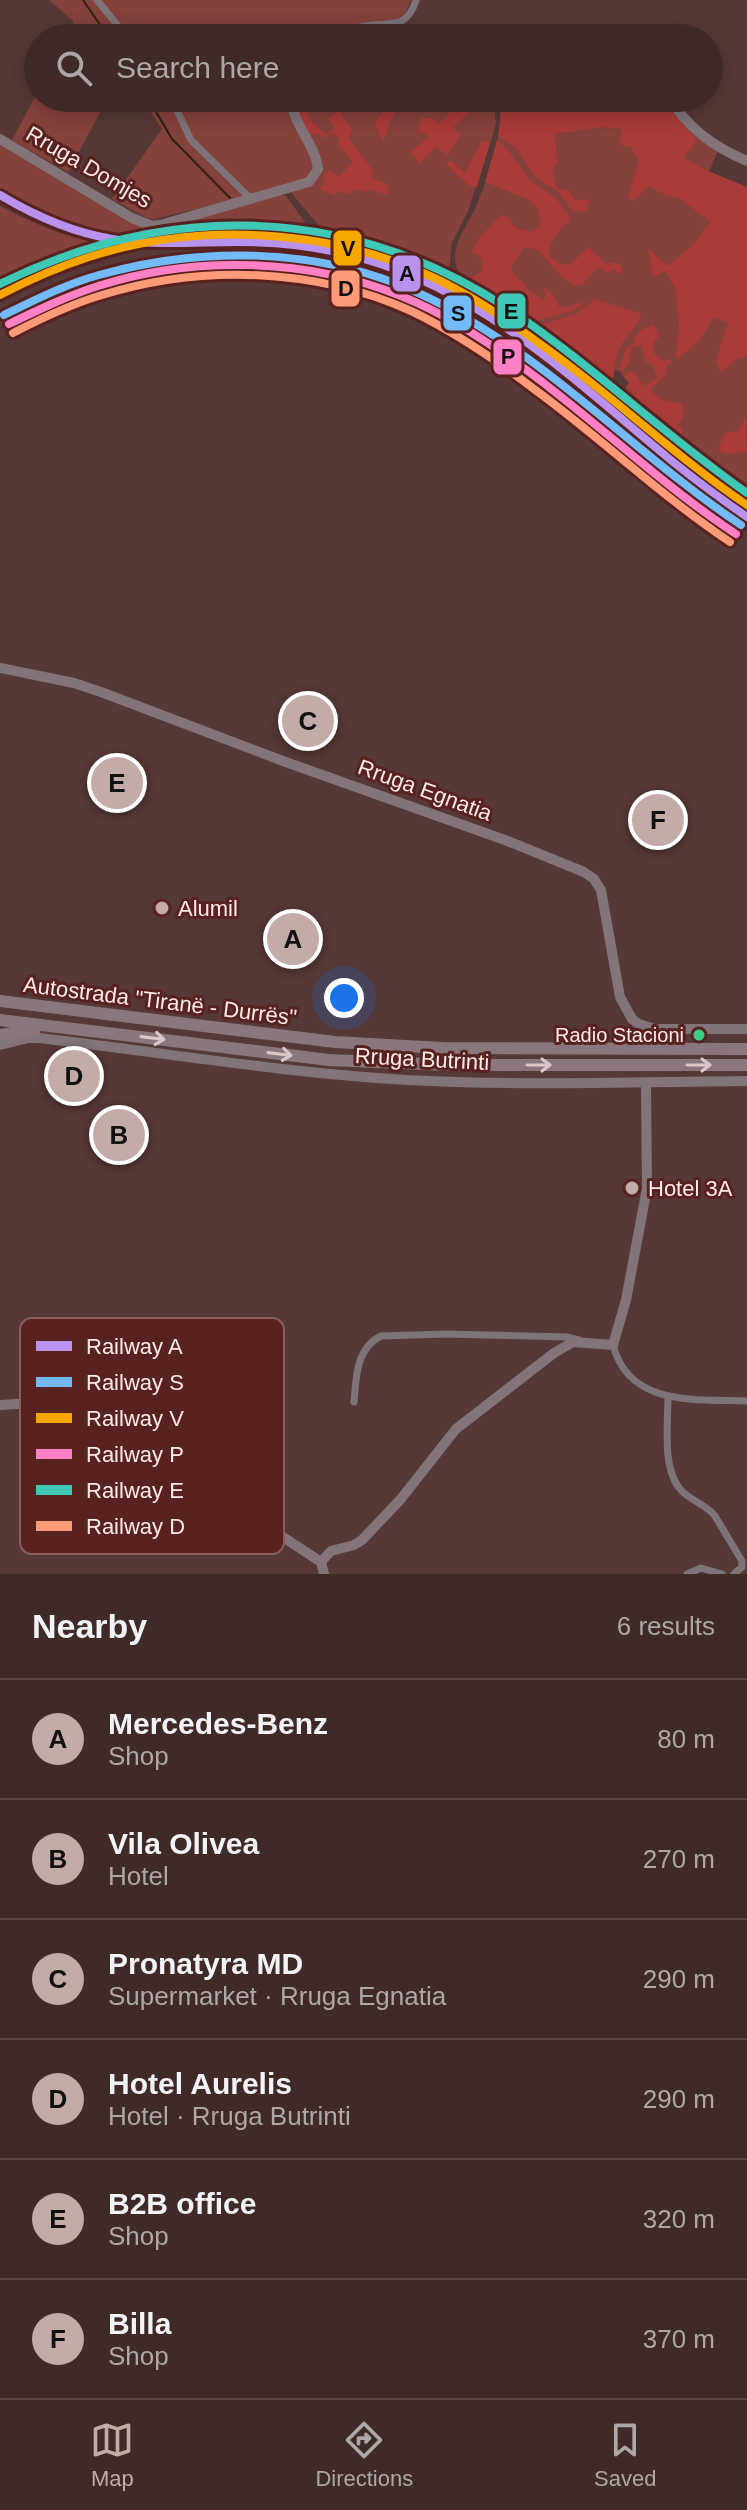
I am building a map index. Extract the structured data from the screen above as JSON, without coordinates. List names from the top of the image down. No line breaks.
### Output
{"streets":{"highway":["Autostrada \"Tiranë - Durrës\""],"main road":["Rruga Domjes","Rruga Egnatia","Rruga Butrinti"]},"places":["Alumil","Radio Stacioni","Hotel 3A"],"lines":["rail line A","rail line E","rail line V","rail line S","rail line P","rail line D"],"legend":["Railway A","Railway S","Railway V","Railway P","Railway E","Railway D"],"page":{"search":"Search here","pins":["C","E","F","A","D","B"],"heading":["Nearby","6 results"],"list":[{"mark":"A","name":"Mercedes-Benz","note":"Shop","value":"80 m"},{"mark":"B","name":"Vila Olivea","note":"Hotel","value":"270 m"},{"mark":"C","name":"Pronatyra MD","note":"Supermarket · Rruga Egnatia","value":"290 m"},{"mark":"D","name":"Hotel Aurelis","note":"Hotel · Rruga Butrinti","value":"290 m"},{"mark":"E","name":"B2B office","note":"Shop","value":"320 m"},{"mark":"F","name":"Billa","note":"Shop","value":"370 m"}],"nav":["Map","Directions","Saved"]}}
